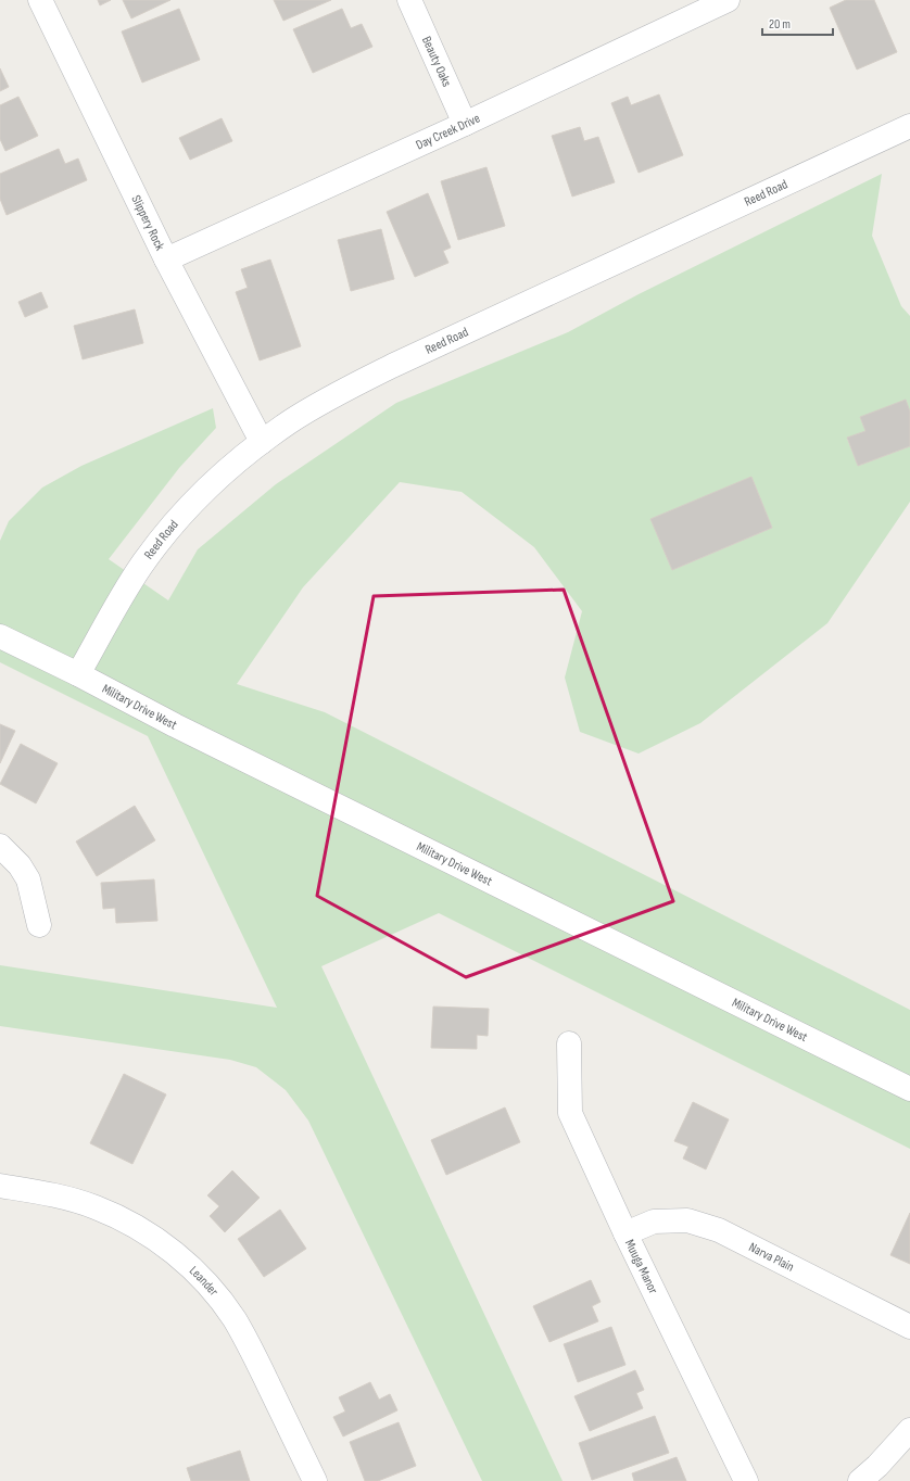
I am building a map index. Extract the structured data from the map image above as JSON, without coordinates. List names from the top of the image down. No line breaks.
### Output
{"streets":{"street":["Beauty Oaks","Day Creek Drive","Reed Road","Slippery Rock","Military Drive West","Narva Plain","Muuga Manor","Leander"]},"crossings":[["Beauty Oaks","Day Creek Drive"],["Day Creek Drive","Slippery Rock"],["Reed Road","Slippery Rock"],["Reed Road","Military Drive West"],["Narva Plain","Muuga Manor"]],"scale_bar":"20 m"}
